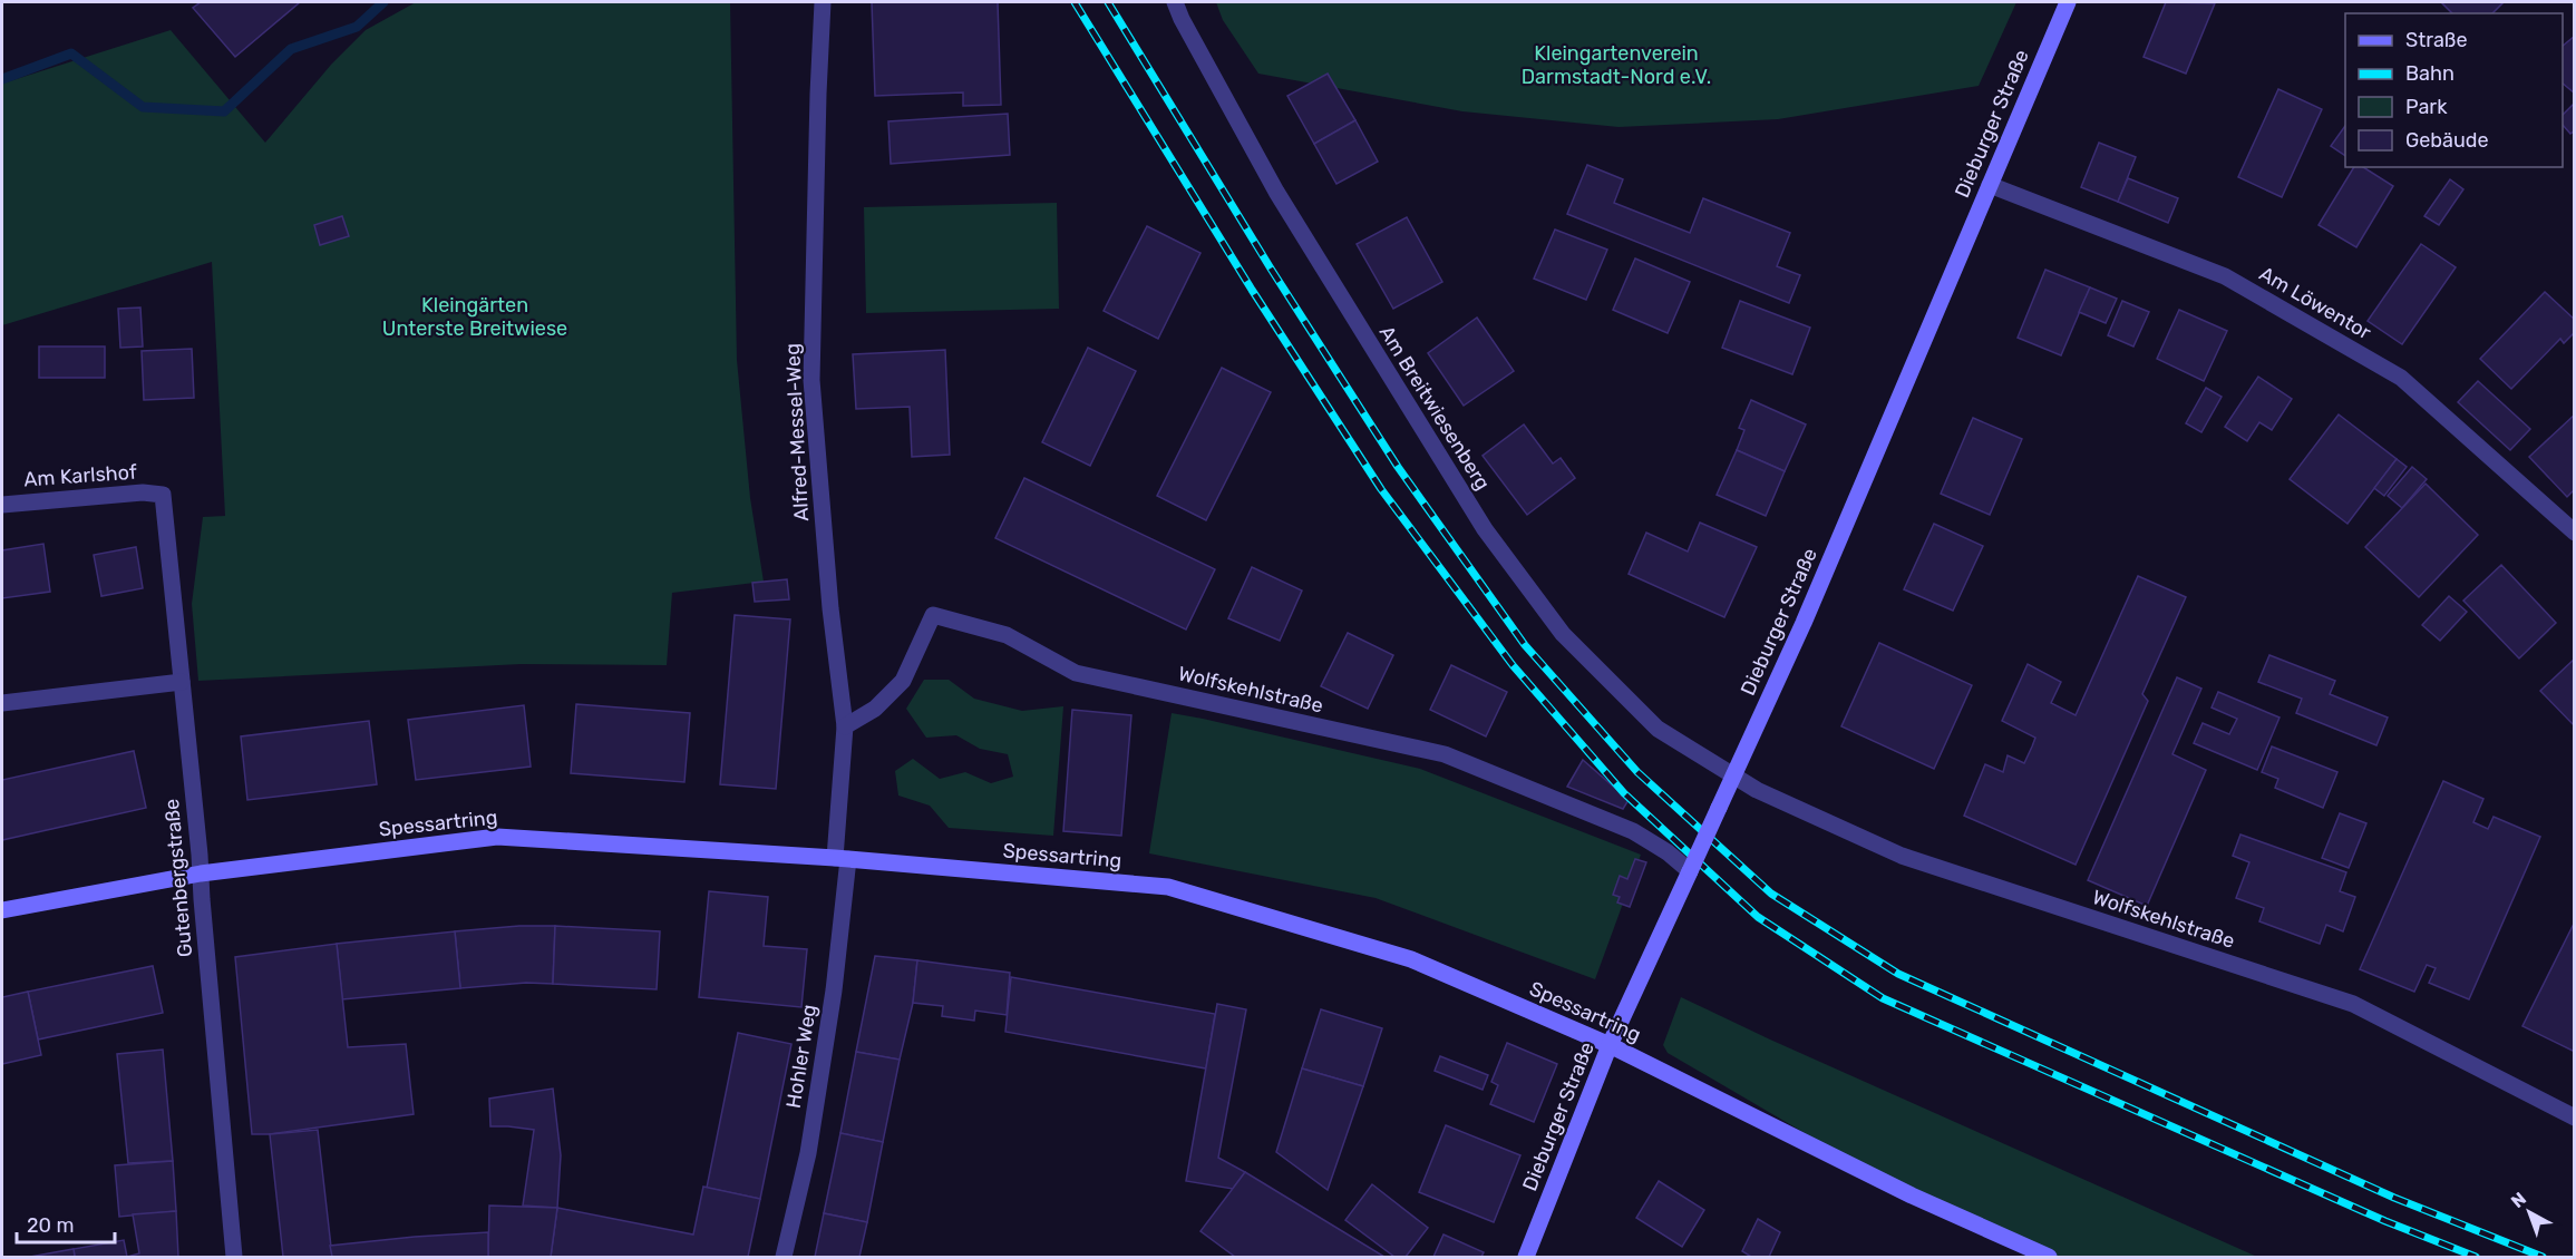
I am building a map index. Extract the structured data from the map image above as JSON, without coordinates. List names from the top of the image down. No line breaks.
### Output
{"streets":{"main road":["Dieburger Straße","Spessartring"],"street":["Am Löwentor","Am Breitwiesenberg","Alfred-Messel-Weg","Am Karlshof","Wolfskehlstraße","Gutenbergstraße","Hohler Weg"]},"crossings":[["Dieburger Straße","Am Löwentor"],["Dieburger Straße","Am Breitwiesenberg"],["Dieburger Straße","Wolfskehlstraße"],["Dieburger Straße","Spessartring"],["Am Breitwiesenberg","Wolfskehlstraße"],["Alfred-Messel-Weg","Wolfskehlstraße"],["Alfred-Messel-Weg","Spessartring"],["Alfred-Messel-Weg","Hohler Weg"],["Am Karlshof","Gutenbergstraße"],["Spessartring","Gutenbergstraße"],["Spessartring","Hohler Weg"]],"parks":["Kleingartenverein Darmstadt-Nord e.V.","Kleingärten Unterste Breitwiese"],"legend":["Straße","Bahn","Park","Gebäude"],"scale_bar":"20 m","north":"top left"}
